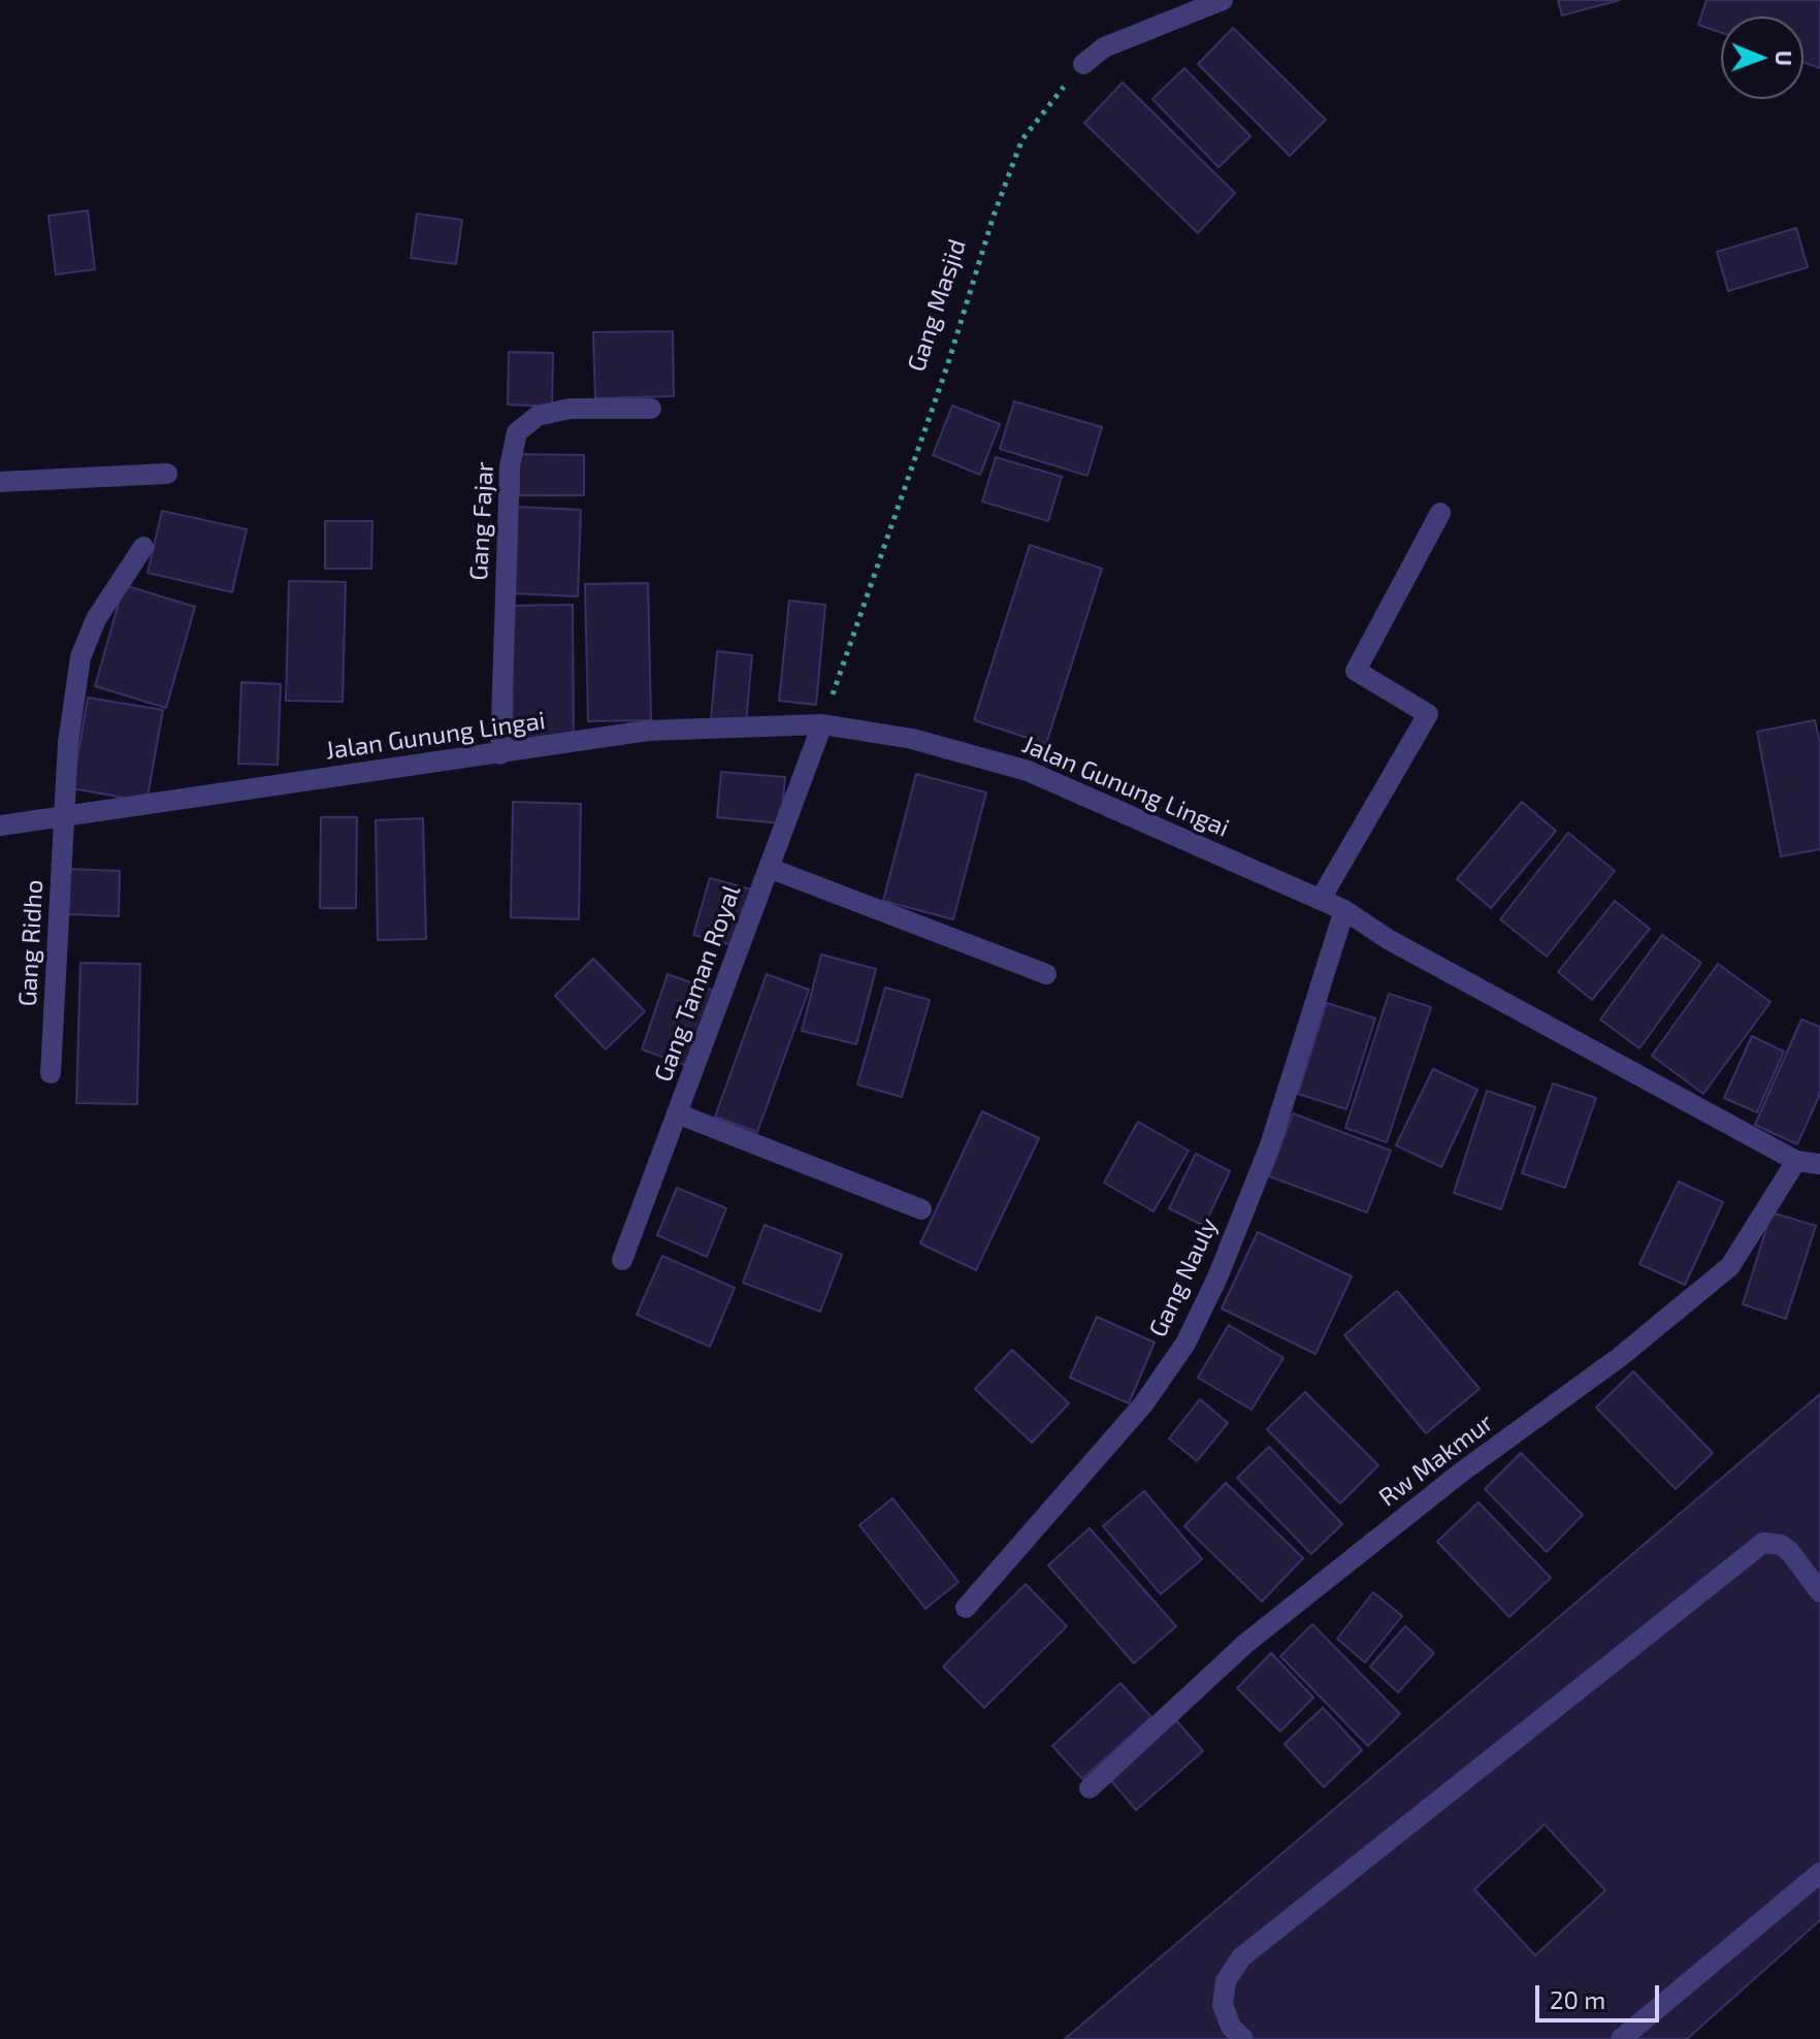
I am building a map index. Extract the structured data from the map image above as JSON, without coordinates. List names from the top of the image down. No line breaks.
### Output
{"streets":{"street":["Gang Fajar","Jalan Gunung Lingai","Gang Ridho","Gang Taman Royal","Gang Nauly","Rw Makmur"],"path":["Gang Masjid"]},"crossings":[["Gang Masjid","Jalan Gunung Lingai"],["Gang Masjid","Gang Taman Royal"],["Gang Fajar","Jalan Gunung Lingai"],["Jalan Gunung Lingai","Gang Ridho"],["Jalan Gunung Lingai","Gang Taman Royal"],["Jalan Gunung Lingai","Gang Nauly"],["Jalan Gunung Lingai","Rw Makmur"]],"scale_bar":"20 m","north":"right"}
